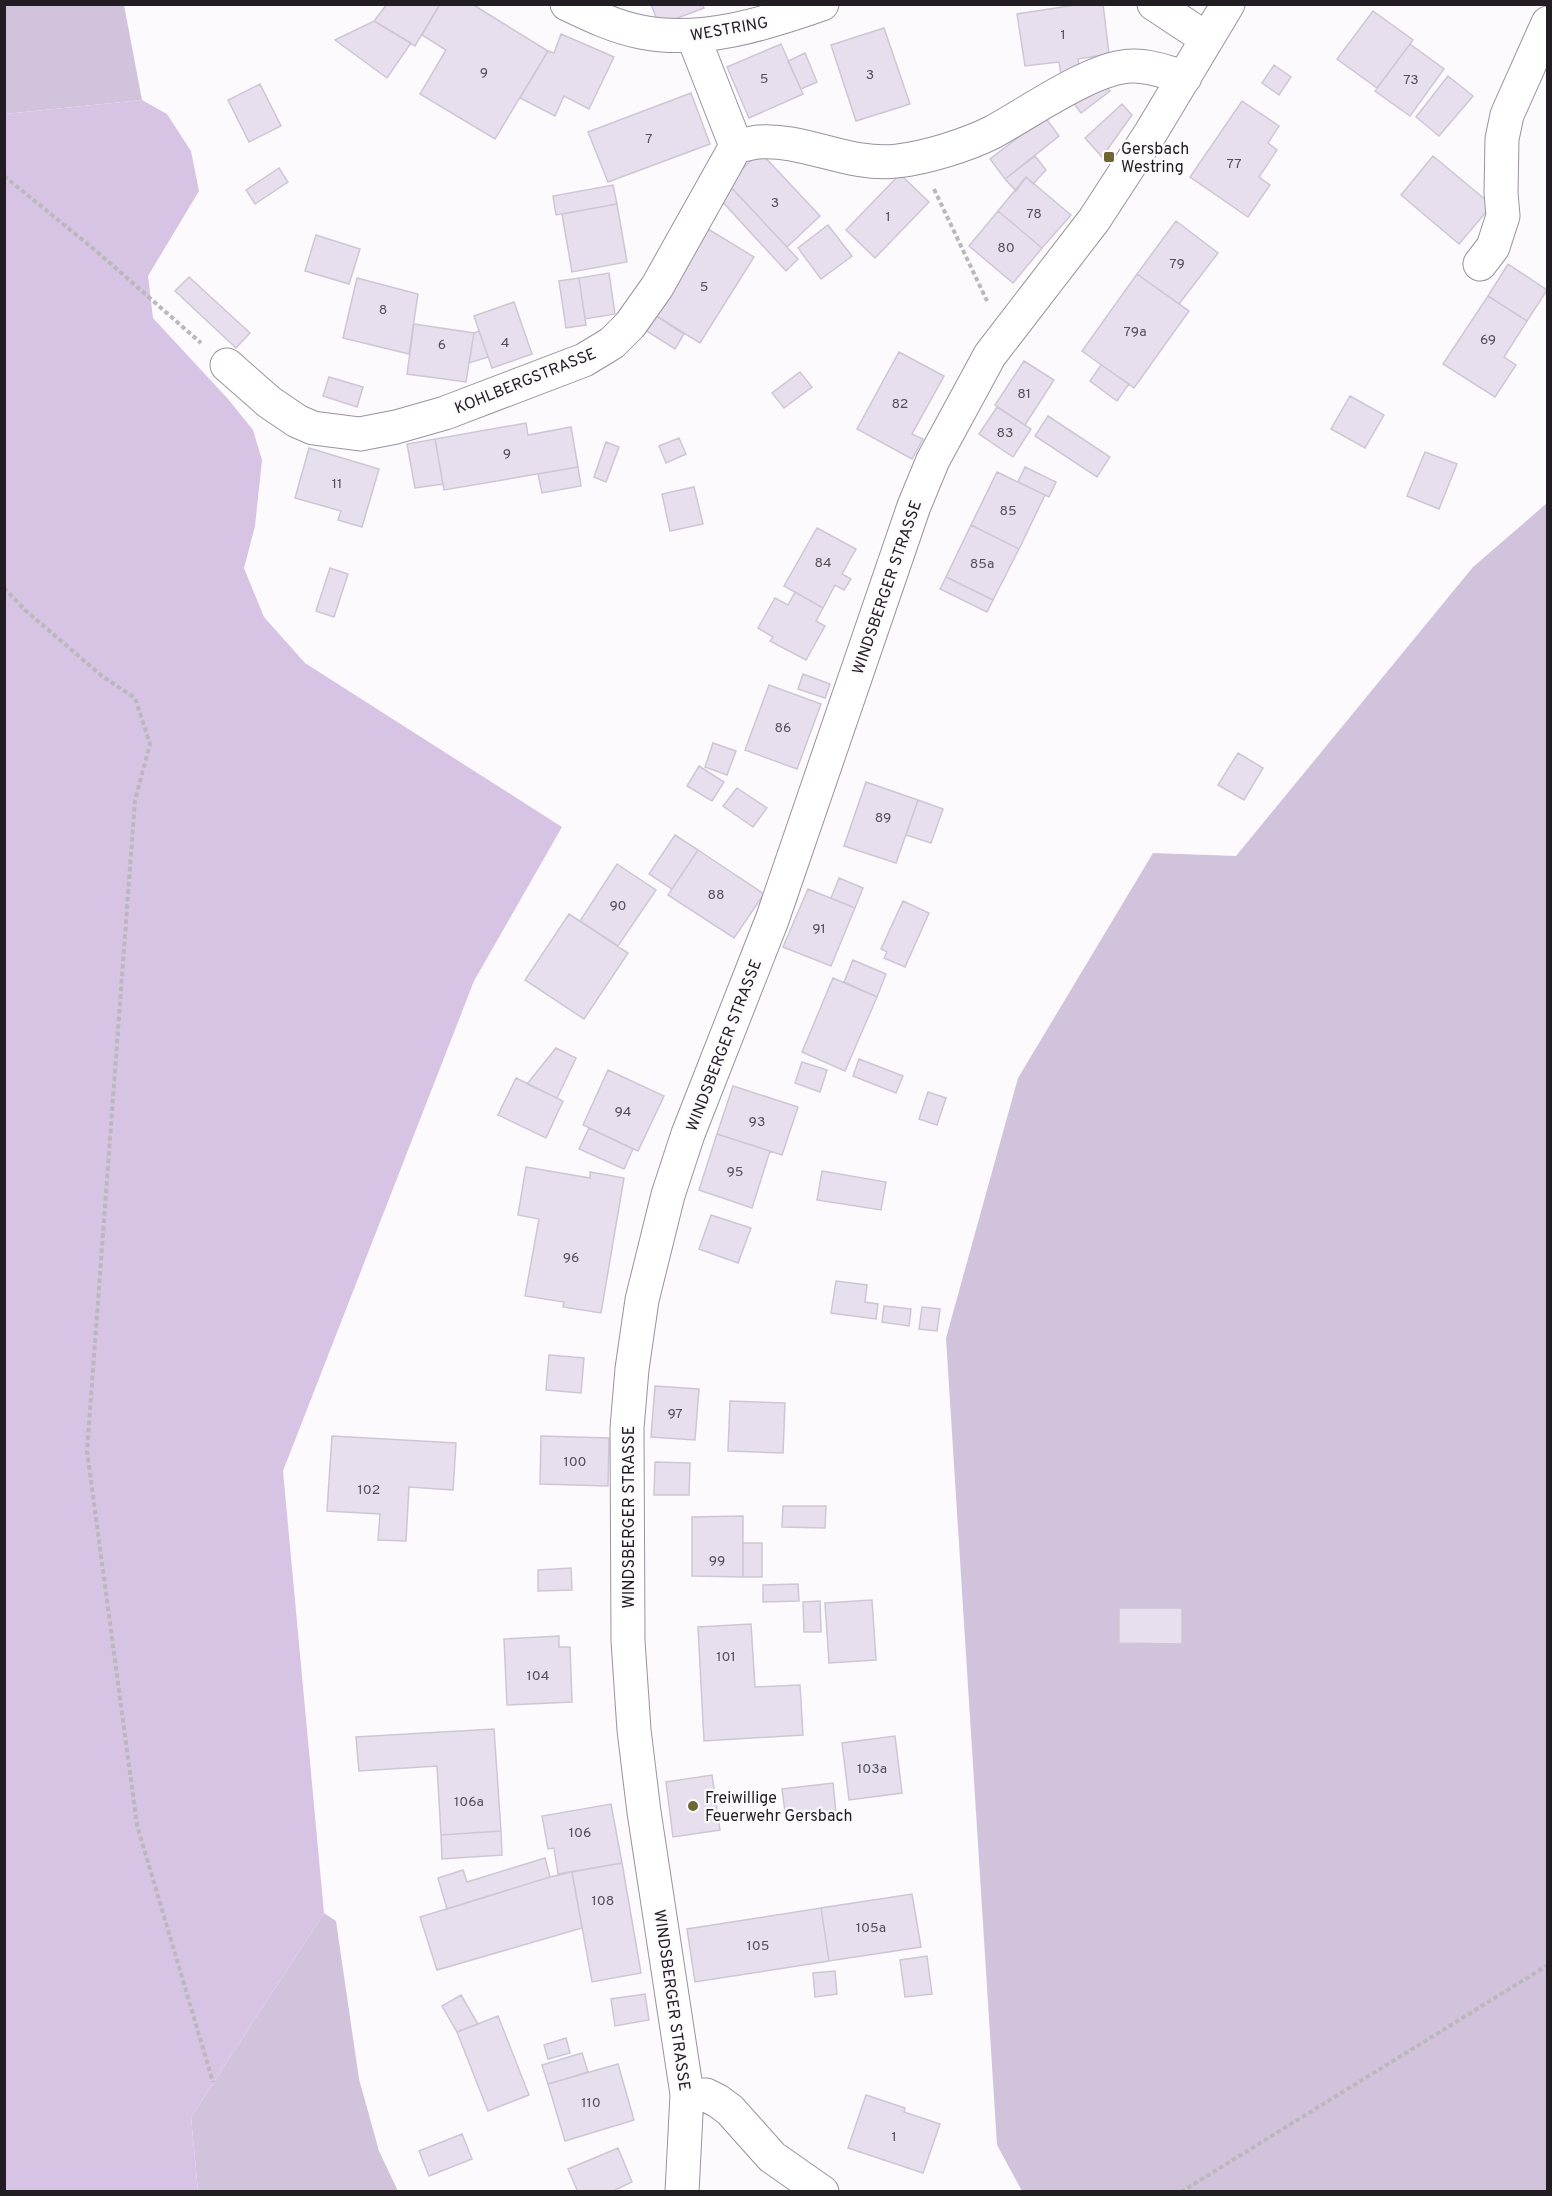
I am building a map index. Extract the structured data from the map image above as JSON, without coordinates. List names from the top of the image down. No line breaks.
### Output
{"streets":{"street":["WESTRING","KOHLBERGSTRASSE","WINDSBERGER STRASSE"]},"places":{"transit":["Gersbach Westring"],"other":["Freiwillige Feuerwehr Gersbach"]},"house_numbers":["1","9","3","5","73","7","77","3","78","1","80","79","5","8","79a","69","4","6","81","82","83","9","11","85","84","85a","86","89","88","90","91","94","93","95","96","97","100","102","99","101","104","103a","106a","106","108","105a","105","110","1"]}
